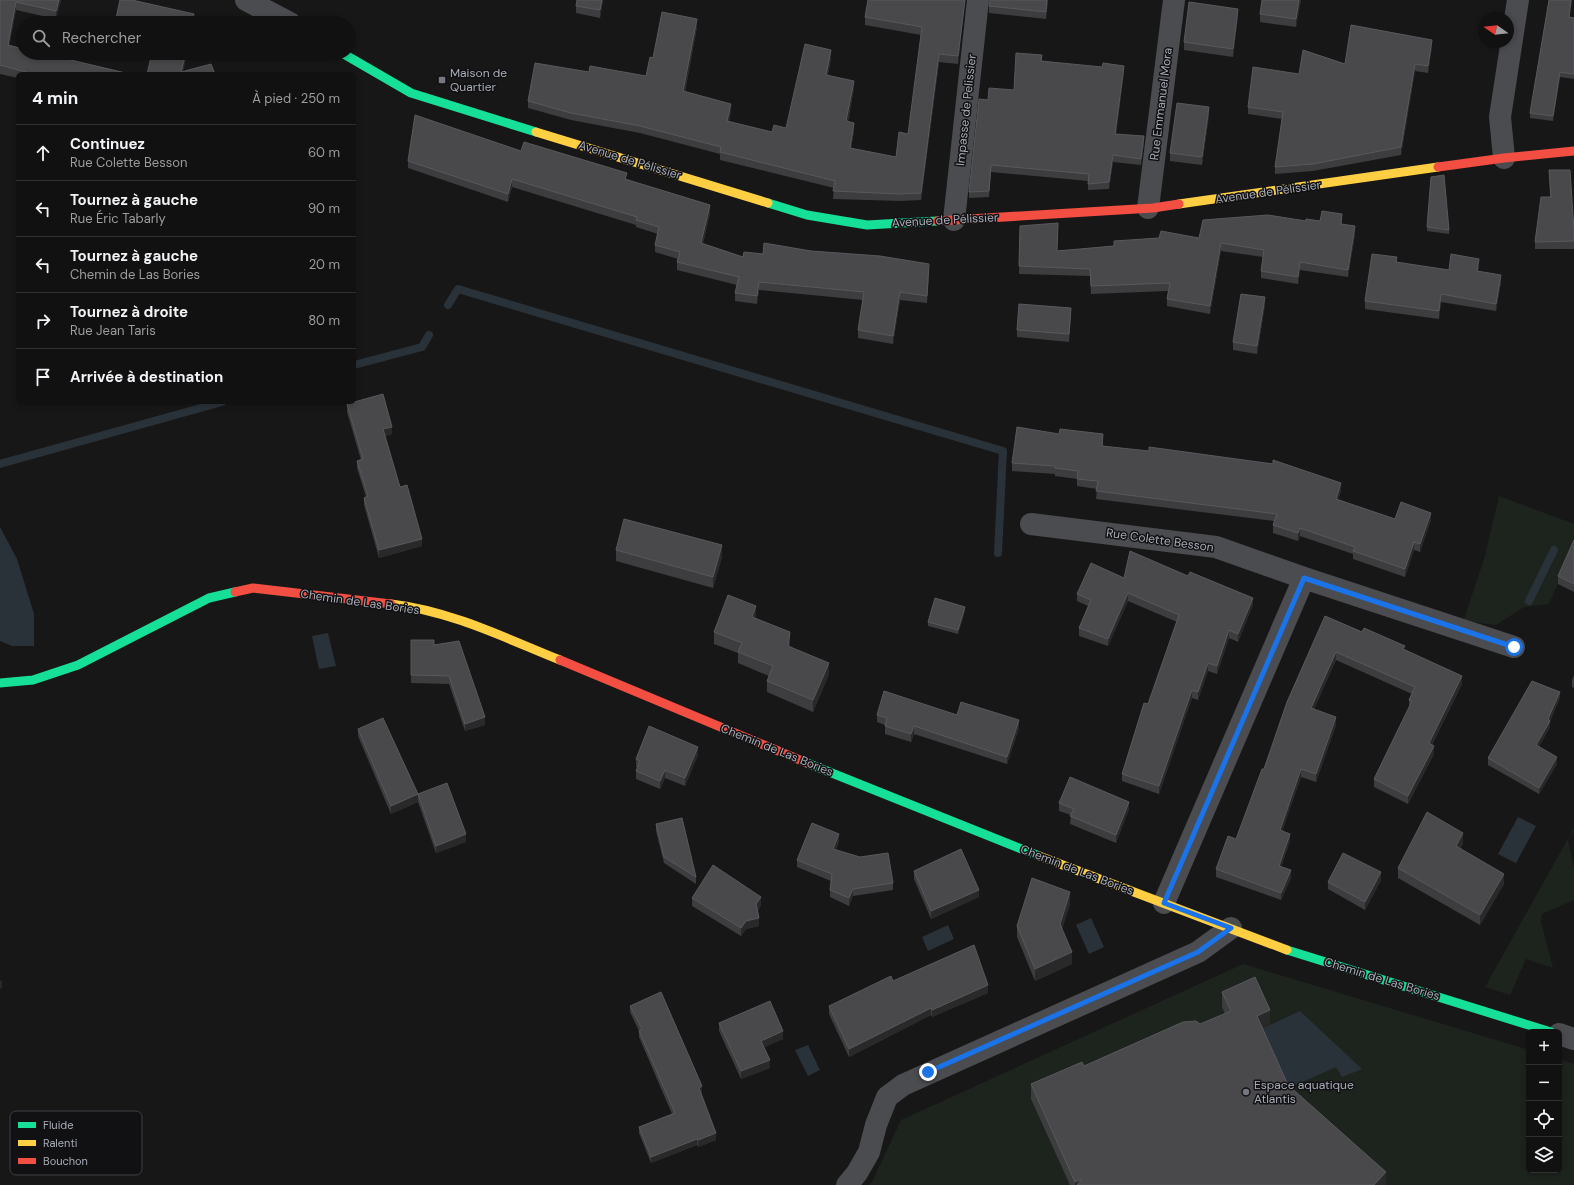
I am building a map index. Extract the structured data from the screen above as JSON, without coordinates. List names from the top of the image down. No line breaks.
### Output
{"streets":{"street":["Rue Emmanuel Mora","Impasse de Pelissier","Avenue de Pélissier","Rue Colette Besson","Chemin de Las Bories"]},"crossings":[["Rue Emmanuel Mora","Avenue de Pélissier"],["Impasse de Pelissier","Avenue de Pélissier"]],"places":{"transit":["Maison de Quartier"],"other":["Espace aquatique Atlantis"]},"legend":["Fluide","Ralenti","Bouchon"],"north":"left","page":{"search":"Rechercher","heading":["4 min","À pied · 250 m"],"list":[["Continuez","Rue Colette Besson","60 m"],["Tournez à gauche","Rue Éric Tabarly","90 m"],["Tournez à gauche","Chemin de Las Bories","20 m"],["Tournez à droite","Rue Jean Taris","80 m"],"Arrivée à destination"],"map_buttons":["+","−"]}}
